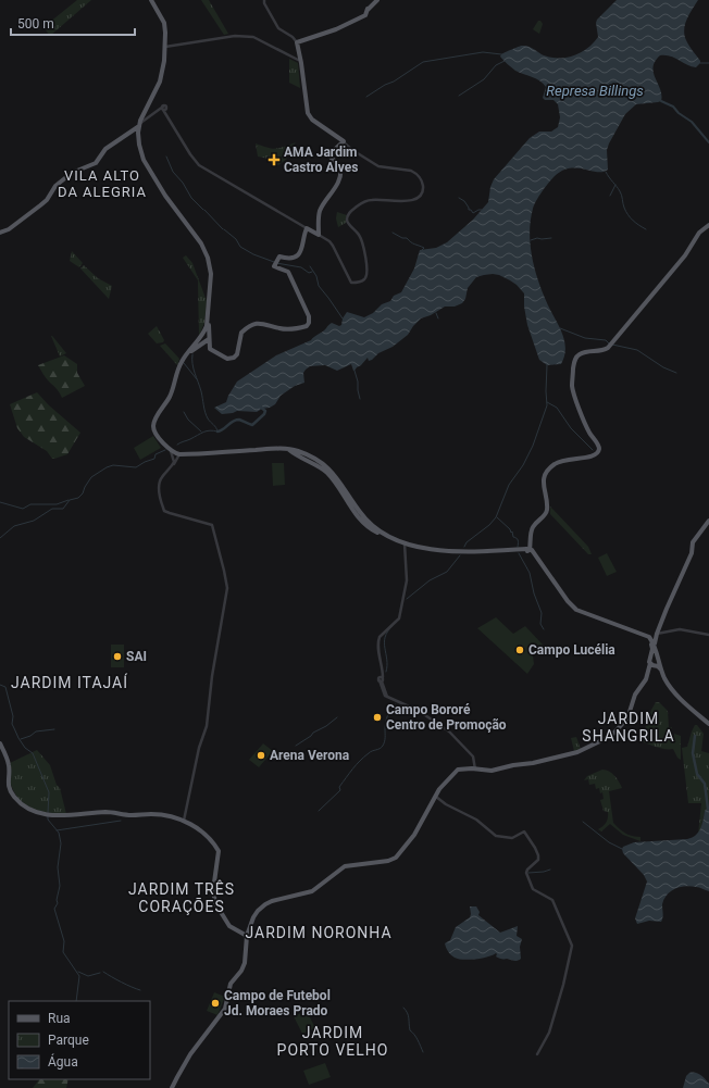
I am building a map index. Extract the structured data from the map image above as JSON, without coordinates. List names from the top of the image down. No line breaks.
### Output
{"districts":["VILA ALTO DA ALEGRIA","JARDIM ITAJAÍ","JARDIM SHANGRILA","JARDIM TRÊS CORAÇÕES","JARDIM NORONHA","JARDIM PORTO VELHO"],"water":["Represa Billings"],"places":{"health":["AMA Jardim Castro Alves"],"other":["Campo Lucélia","SAI","Campo Bororé Centro de Promoção","Arena Verona","Campo de Futebol Jd. Moraes Prado"]},"legend":["Rua","Parque","Água"],"scale_bar":"500 m"}
